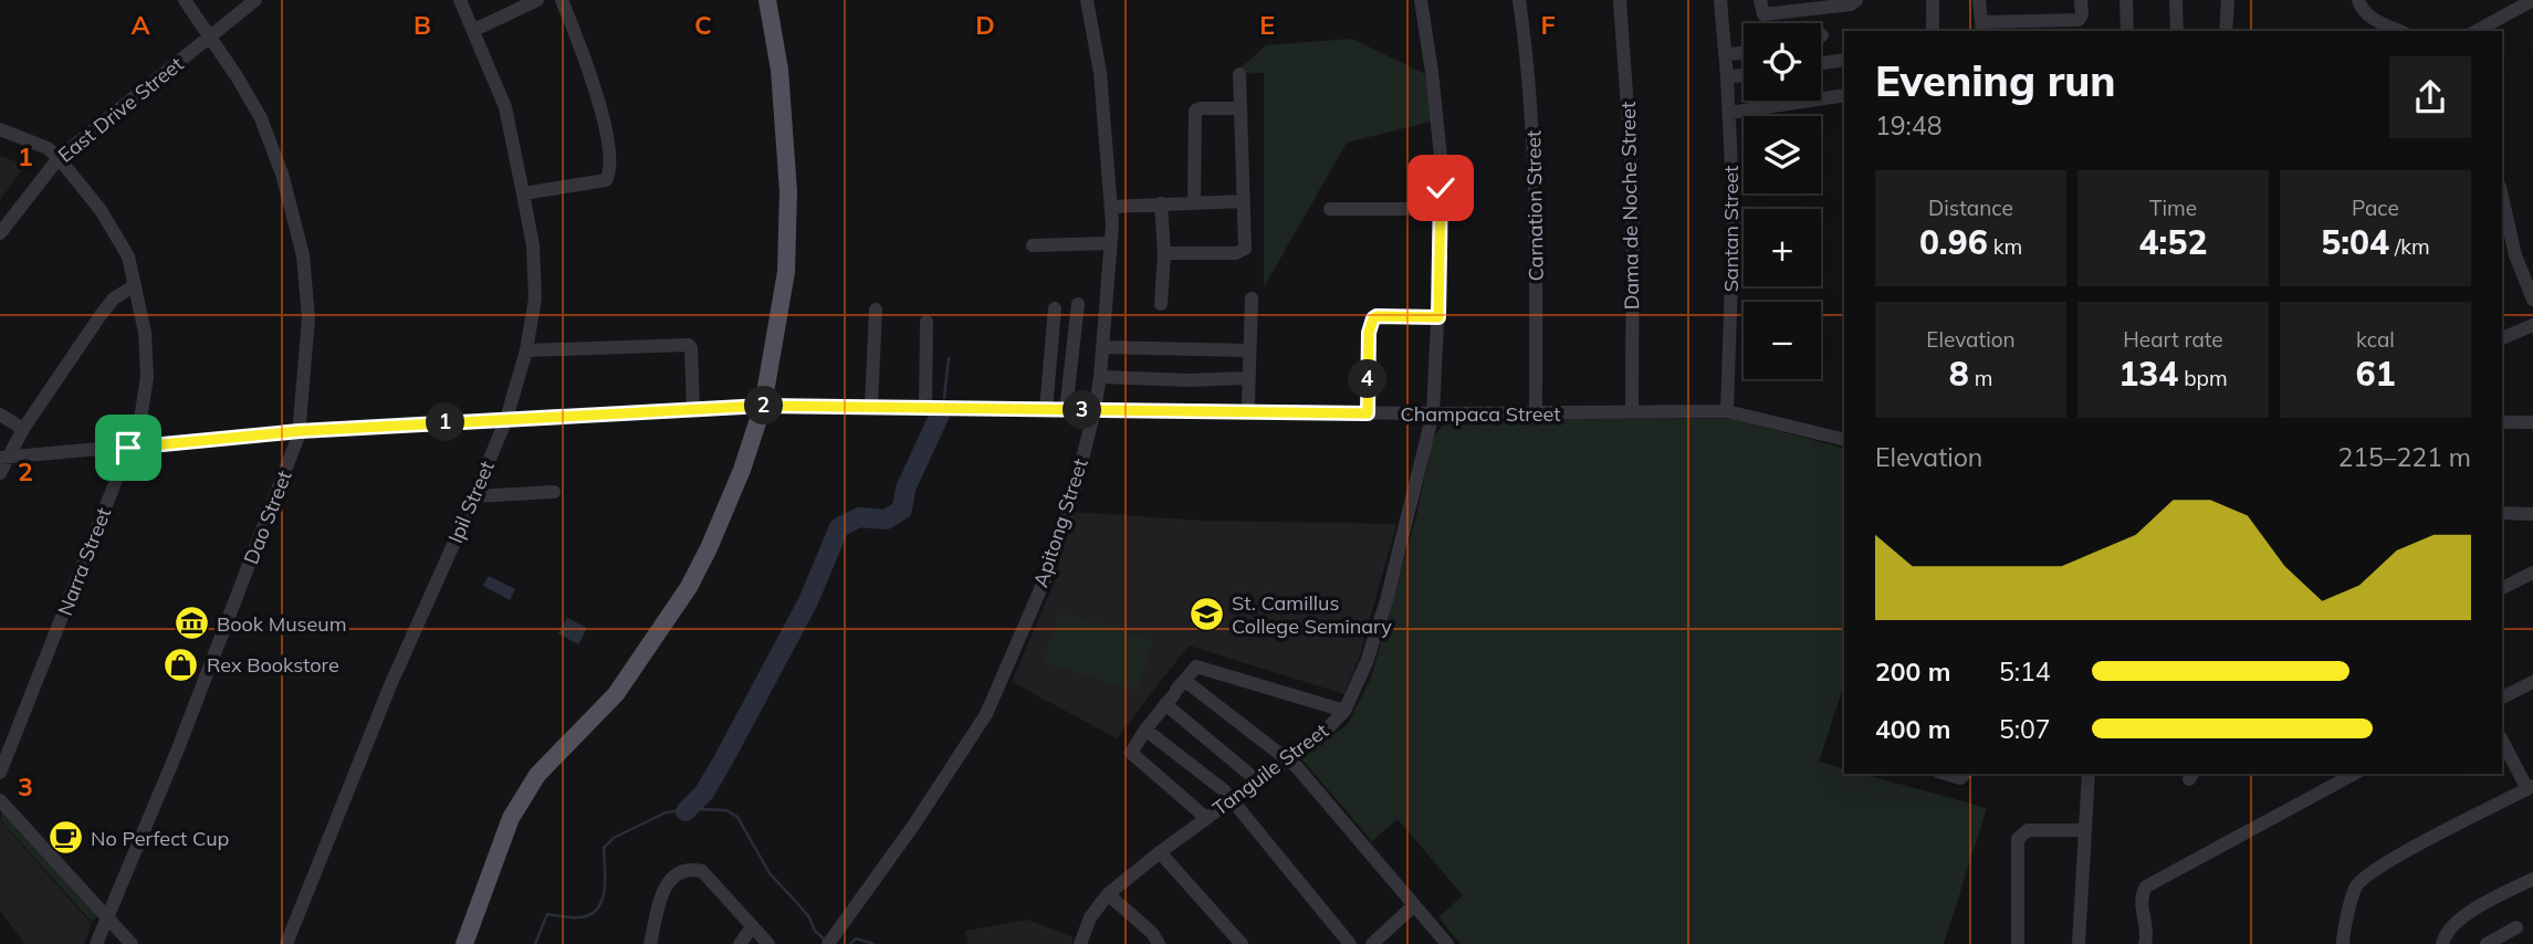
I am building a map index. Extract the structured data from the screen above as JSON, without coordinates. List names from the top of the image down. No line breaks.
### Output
{"streets":{"street":["East Drive Street","Carnation Street","Dama de Noche Street","Santan Street","Champaca Street","Ipil Street","Dao Street","Apitong Street","Narra Street","Tanguile Street"]},"crossings":[["East Drive Street","Dao Street"],["East Drive Street","Narra Street"],["Carnation Street","Champaca Street"],["Dama de Noche Street","Champaca Street"],["Santan Street","Champaca Street"],["Champaca Street","Ipil Street"],["Champaca Street","Dao Street"],["Champaca Street","Apitong Street"],["Champaca Street","Narra Street"],["Champaca Street","Tanguile Street"]],"places":{"school or university":["St. Camillus College Seminary"],"museum":["Book Museum"],"shop":["Rex Bookstore"],"cafe":["No Perfect Cup"]},"page":{"map_buttons":["+","−"],"heading":["Evening run","19:48"],"stats":[["Distance","0.96 km"],["Time","4:52"],["Pace","5:04 /km"],["Elevation","8 m"],["Heart rate","134 bpm"],["kcal","61"]],"pins":["4","2","3","1"],"chart":["Elevation","215–221 m"],"list":[{"name":"200 m","note":"5:14"},{"name":"400 m","note":"5:07"}]},"grid":{"columns":["A","B","C","D","E","F"],"rows":["1","2","3"]}}
